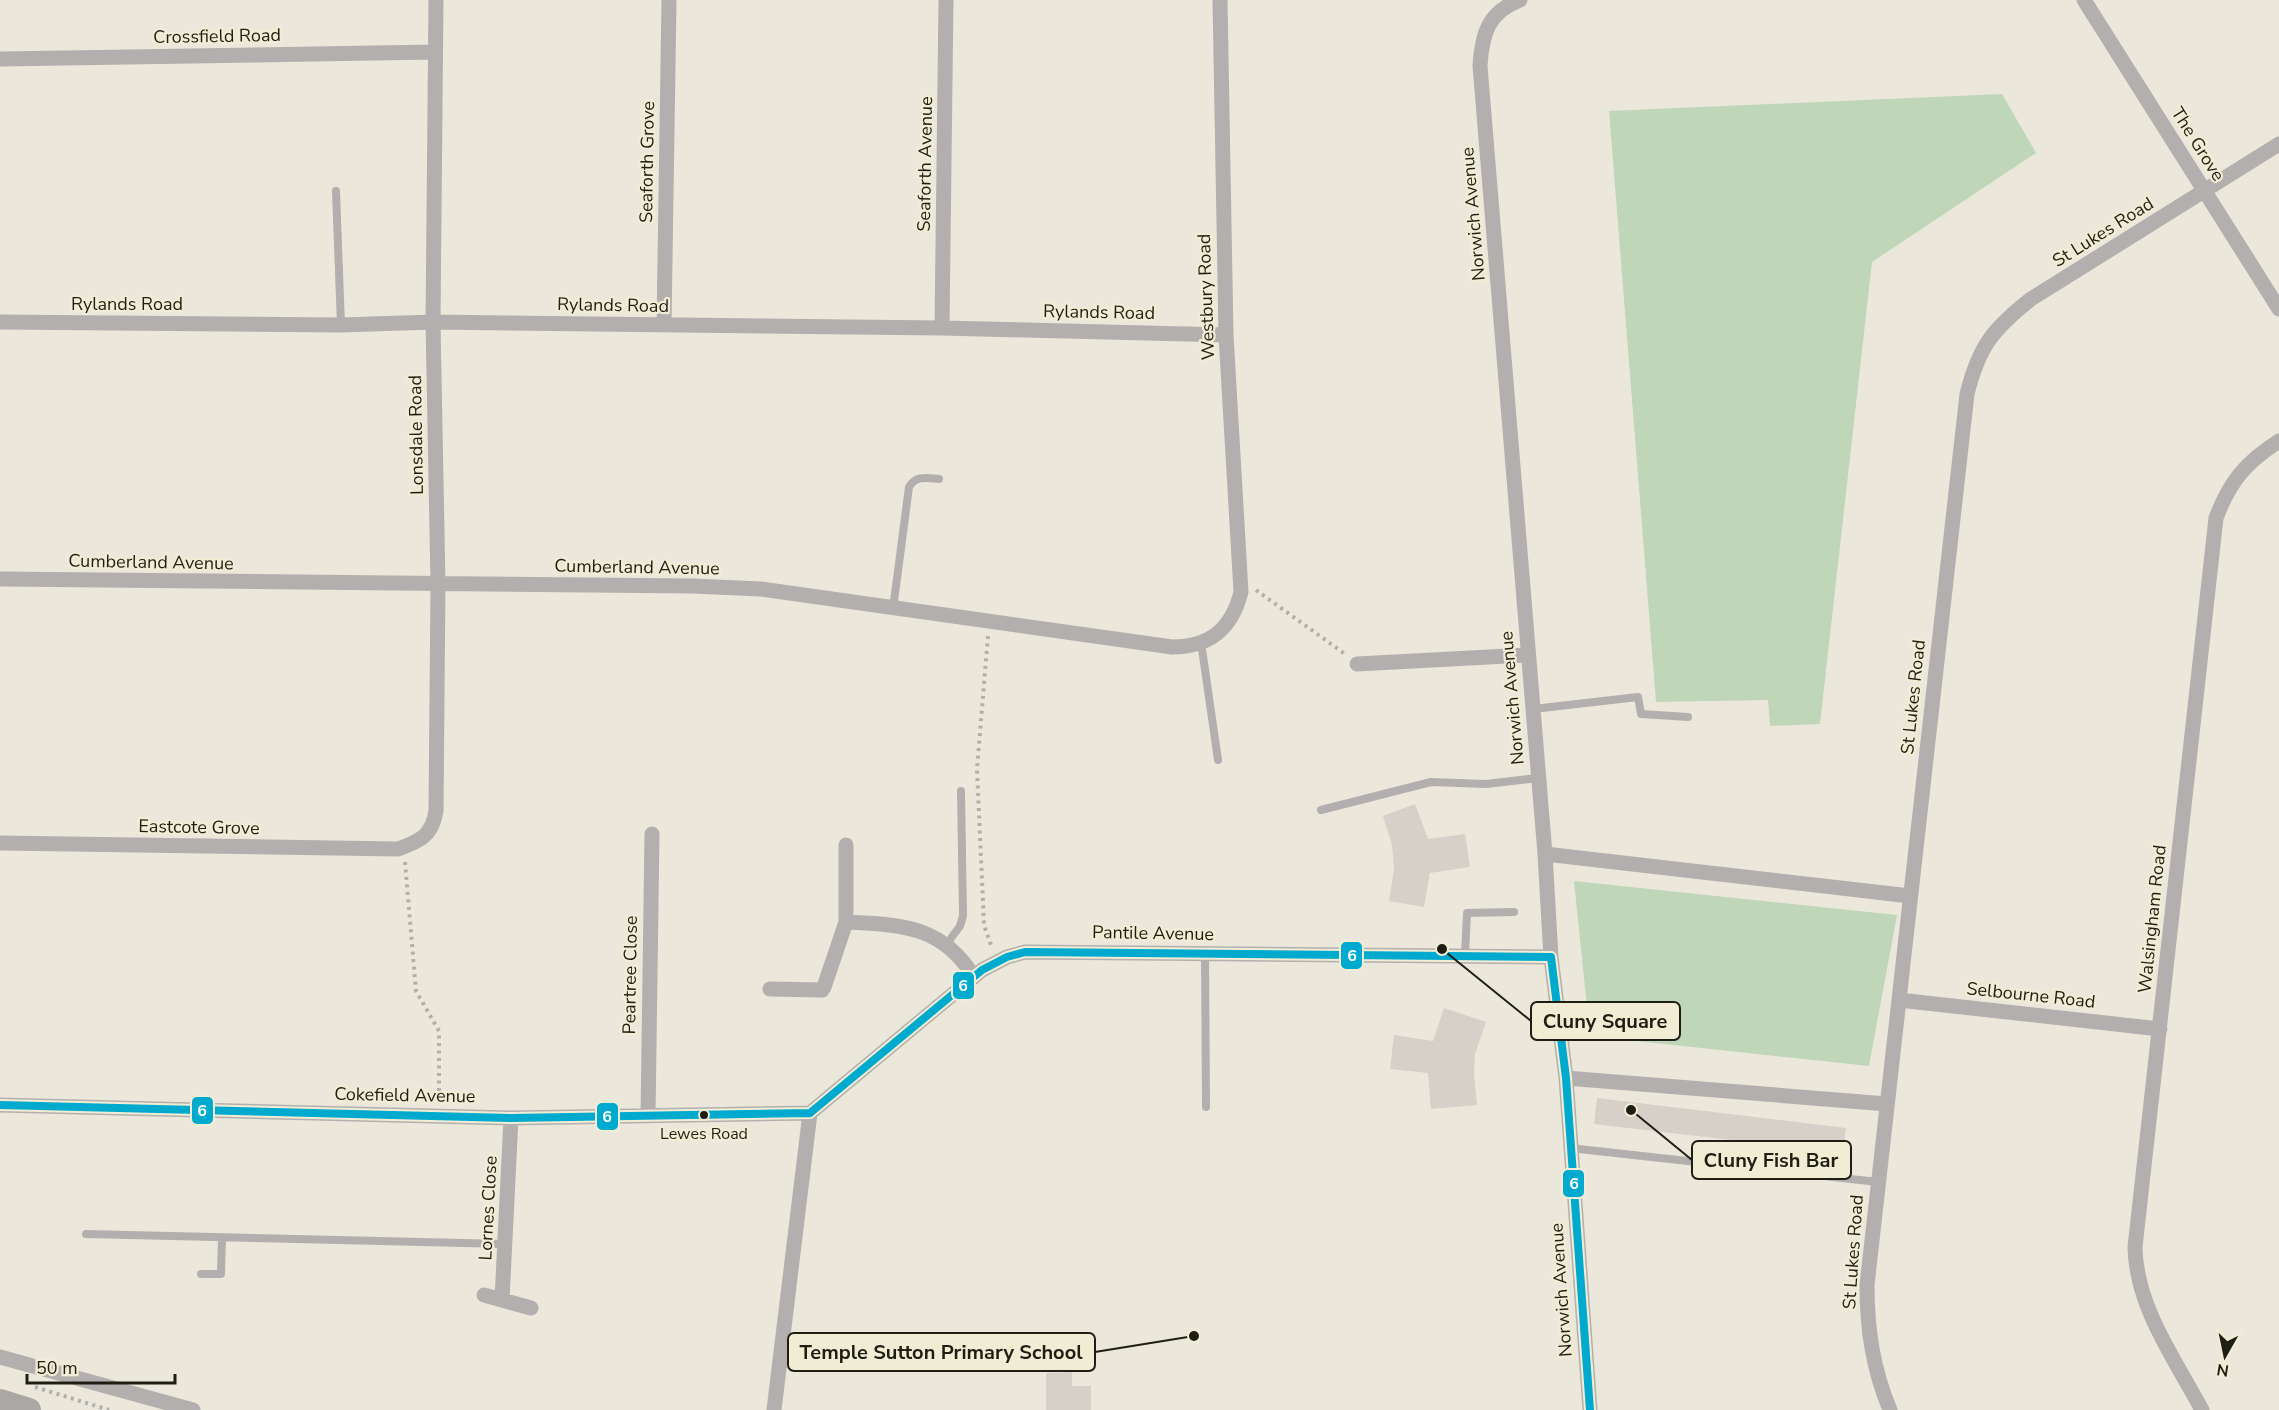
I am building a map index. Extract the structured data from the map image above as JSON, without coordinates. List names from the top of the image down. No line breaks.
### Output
{"streets":{"street":["Crossfield Road","The Grove","Seaforth Grove","Seaforth Avenue","Norwich Avenue","St Lukes Road","Westbury Road","Rylands Road","Lonsdale Road","Cumberland Avenue","Eastcote Grove","Walsingham Road","Pantile Avenue","Peartree Close","Selbourne Road","Cokefield Avenue","Lornes Close"]},"crossings":[["Crossfield Road","Lonsdale Road"],["The Grove","St Lukes Road"],["Seaforth Grove","Rylands Road"],["Seaforth Avenue","Rylands Road"],["Norwich Avenue","Pantile Avenue"],["St Lukes Road","Selbourne Road"],["Westbury Road","Rylands Road"],["Westbury Road","Cumberland Avenue"],["Rylands Road","Lonsdale Road"],["Lonsdale Road","Cumberland Avenue"],["Lonsdale Road","Eastcote Grove"],["Walsingham Road","Selbourne Road"],["Pantile Avenue","Cokefield Avenue"],["Peartree Close","Cokefield Avenue"],["Cokefield Avenue","Lornes Close"]],"places":["Cluny Square","Cluny Fish Bar","Lewes Road","Temple Sutton Primary School"],"lines":["transit line 6"],"scale_bar":"50 m","north":"bottom"}
